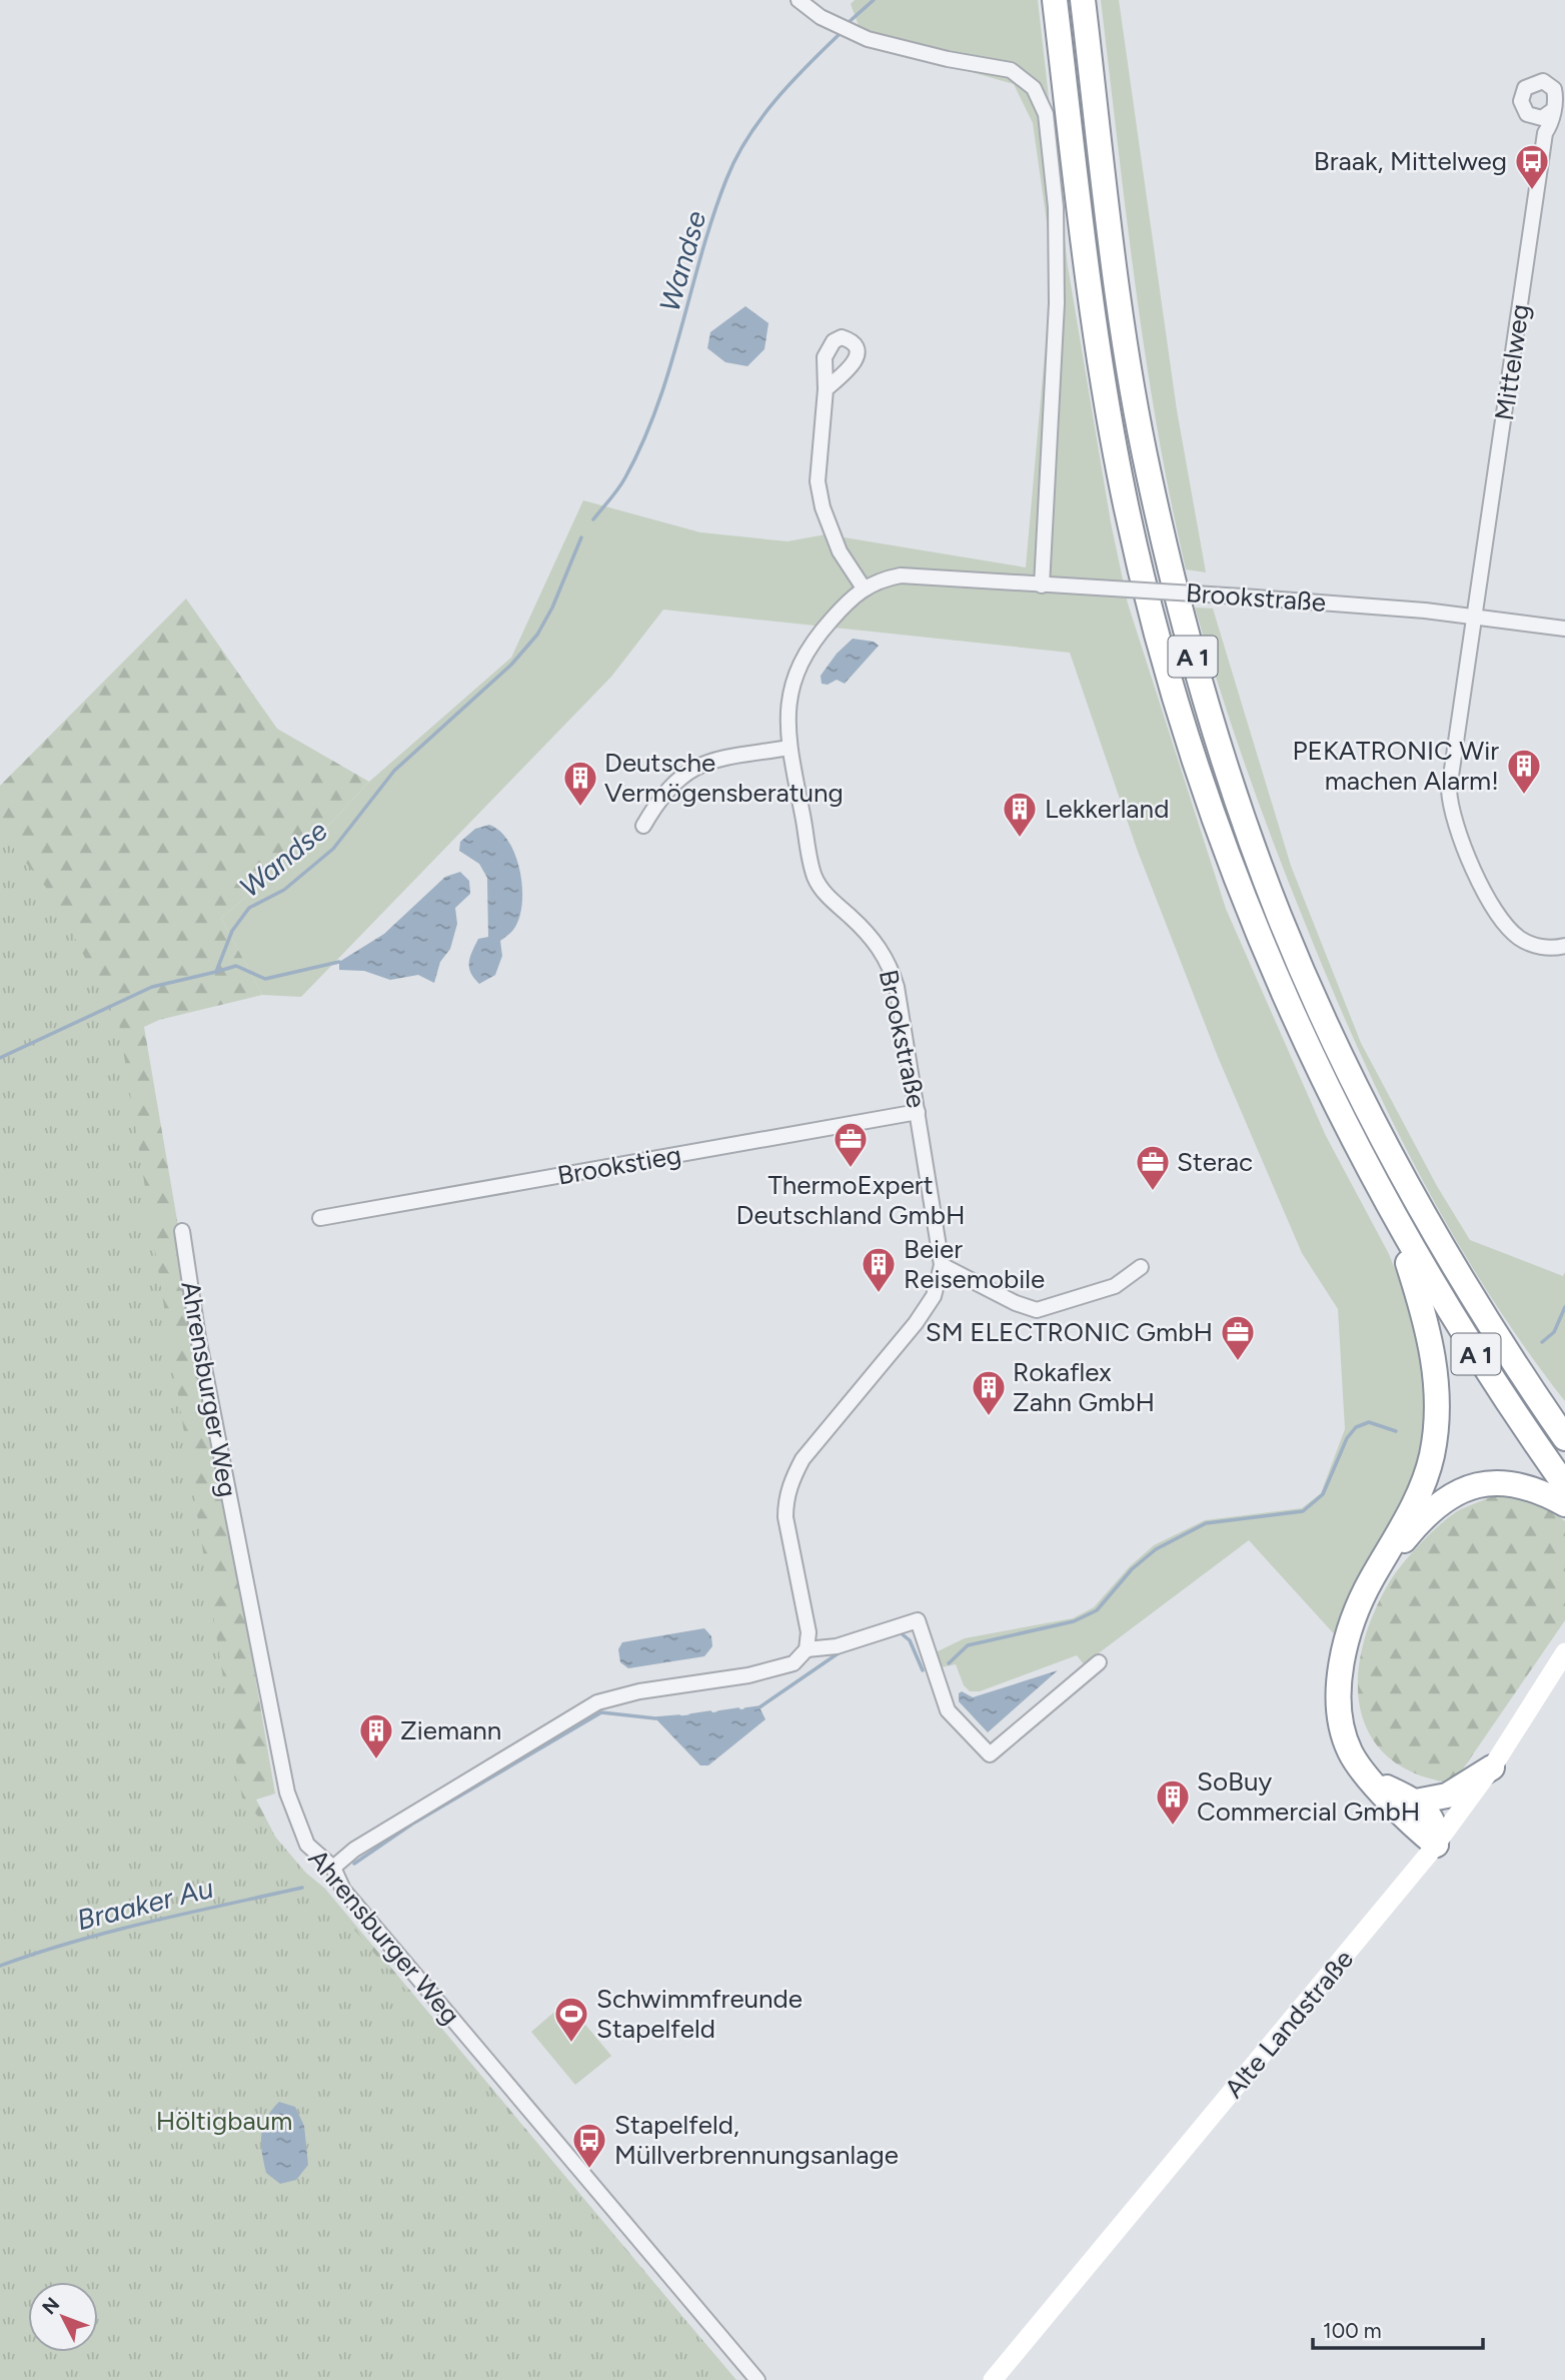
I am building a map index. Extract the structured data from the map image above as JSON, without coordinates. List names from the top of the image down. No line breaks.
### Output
{"streets":{"highway":["A 1"],"main road":["Alte Landstraße"],"street":["Mittelweg","Brookstraße","Brookstieg","Ahrensburger Weg"]},"crossings":[["Mittelweg","Brookstraße"],["Brookstraße","Brookstieg"]],"water":["Wandse","Braaker Au"],"parks":["Höltigbaum"],"places":{"bus stop":["Braak, Mittelweg","Stapelfeld, Müllverbrennungsanlage"],"building":["PEKATRONIC Wir machen Alarm!","Deutsche Vermögensberatung","Lekkerland","Beier Reisemobile","Rokaflex Zahn GmbH","Ziemann","SoBuy Commercial GmbH"],"office":["ThermoExpert Deutschland GmbH","Sterac","SM ELECTRONIC GmbH"],"sports":["Schwimmfreunde Stapelfeld"]},"scale_bar":"100 m","north":"top left"}
